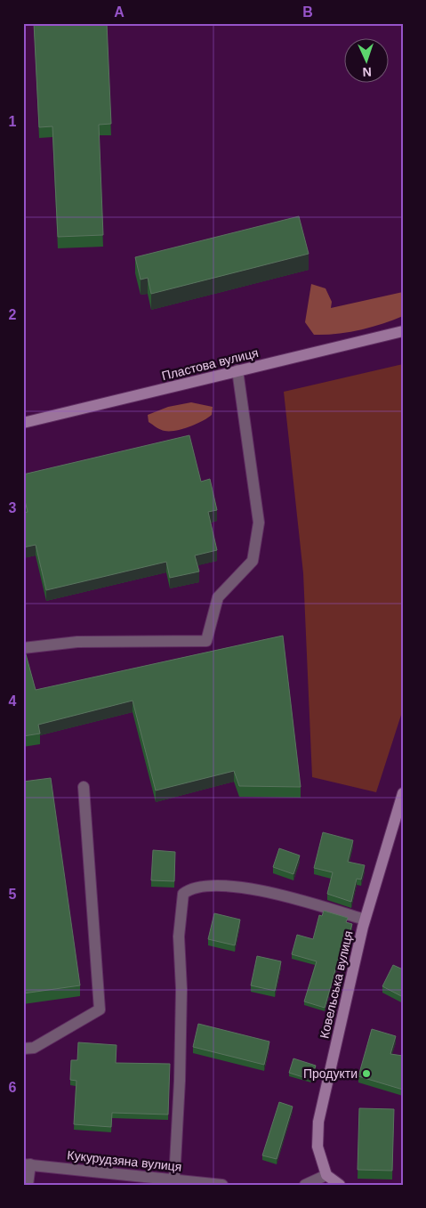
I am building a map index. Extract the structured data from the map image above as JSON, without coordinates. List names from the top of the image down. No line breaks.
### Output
{"streets":{"main road":["Пластова вулиця","Ковельська вулиця"],"street":["Кукурудзяна вулиця"]},"places":["Продукти"],"north":"bottom","grid":{"columns":["A","B"],"rows":["1","2","3","4","5","6"]}}
